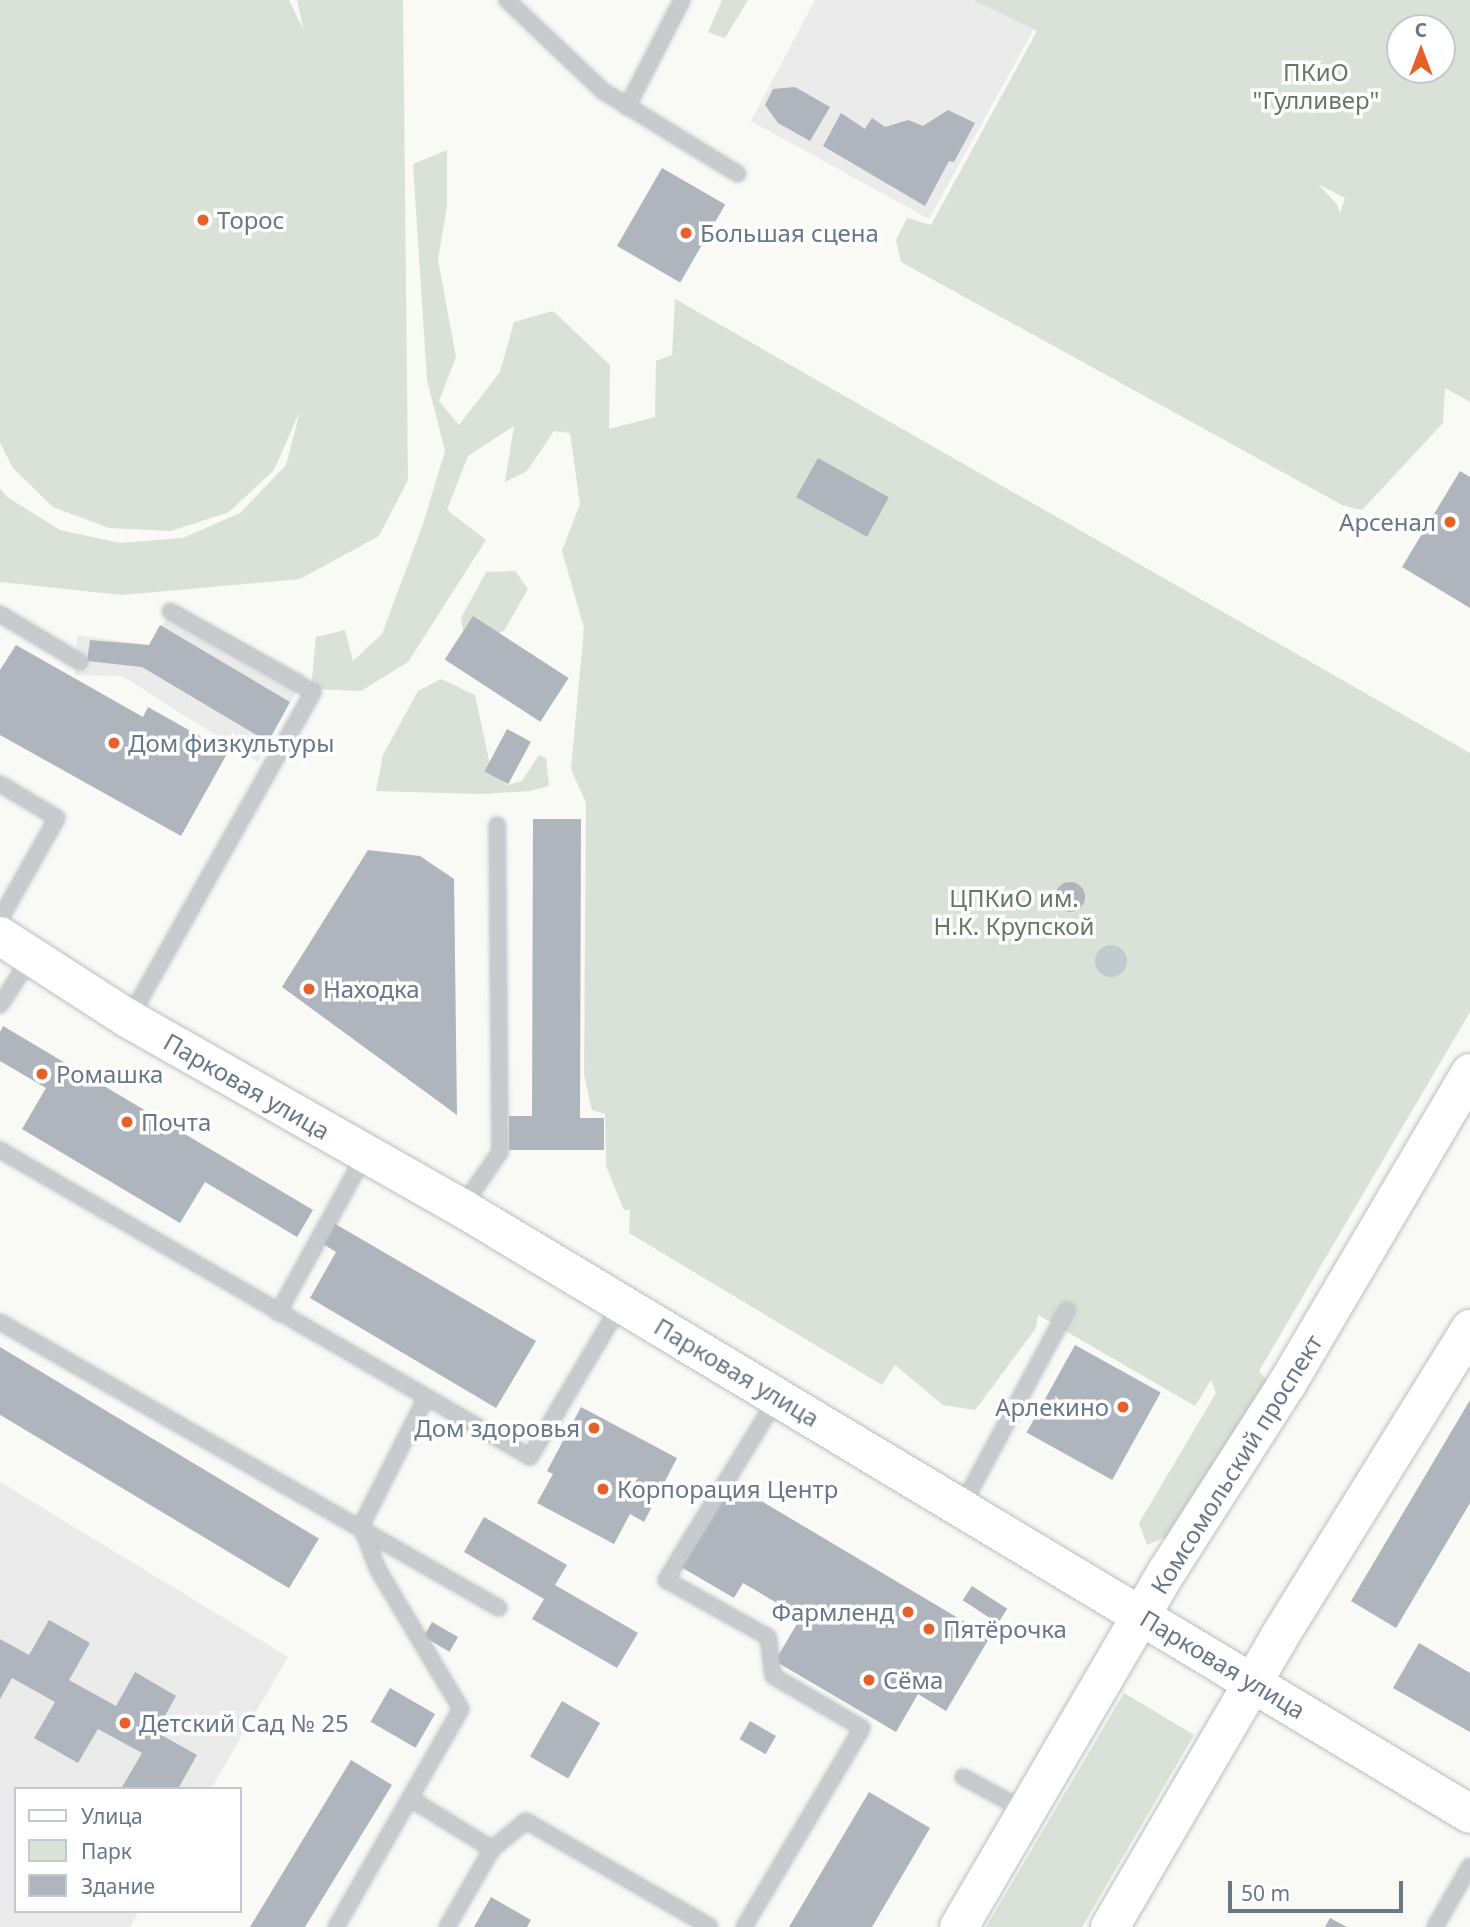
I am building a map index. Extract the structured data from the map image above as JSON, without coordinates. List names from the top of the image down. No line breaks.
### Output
{"streets":{"main road":["Парковая улица","Комсомольский проспект"]},"crossings":[["Парковая улица","Комсомольский проспект"]],"parks":["ПКиО \"Гулливер\"","ЦПКиО им. Н.К. Крупской"],"places":["Торос","Большая сцена","Арсенал","Дом физкультуры","Находка","Ромашка","Почта","Арлекино","Дом здоровья","Корпорация Центр","Фармленд","Пятёрочка","Сёма","Детский Сад № 25"],"legend":["Улица","Парк","Здание"],"scale_bar":"50 m","north":"top"}
